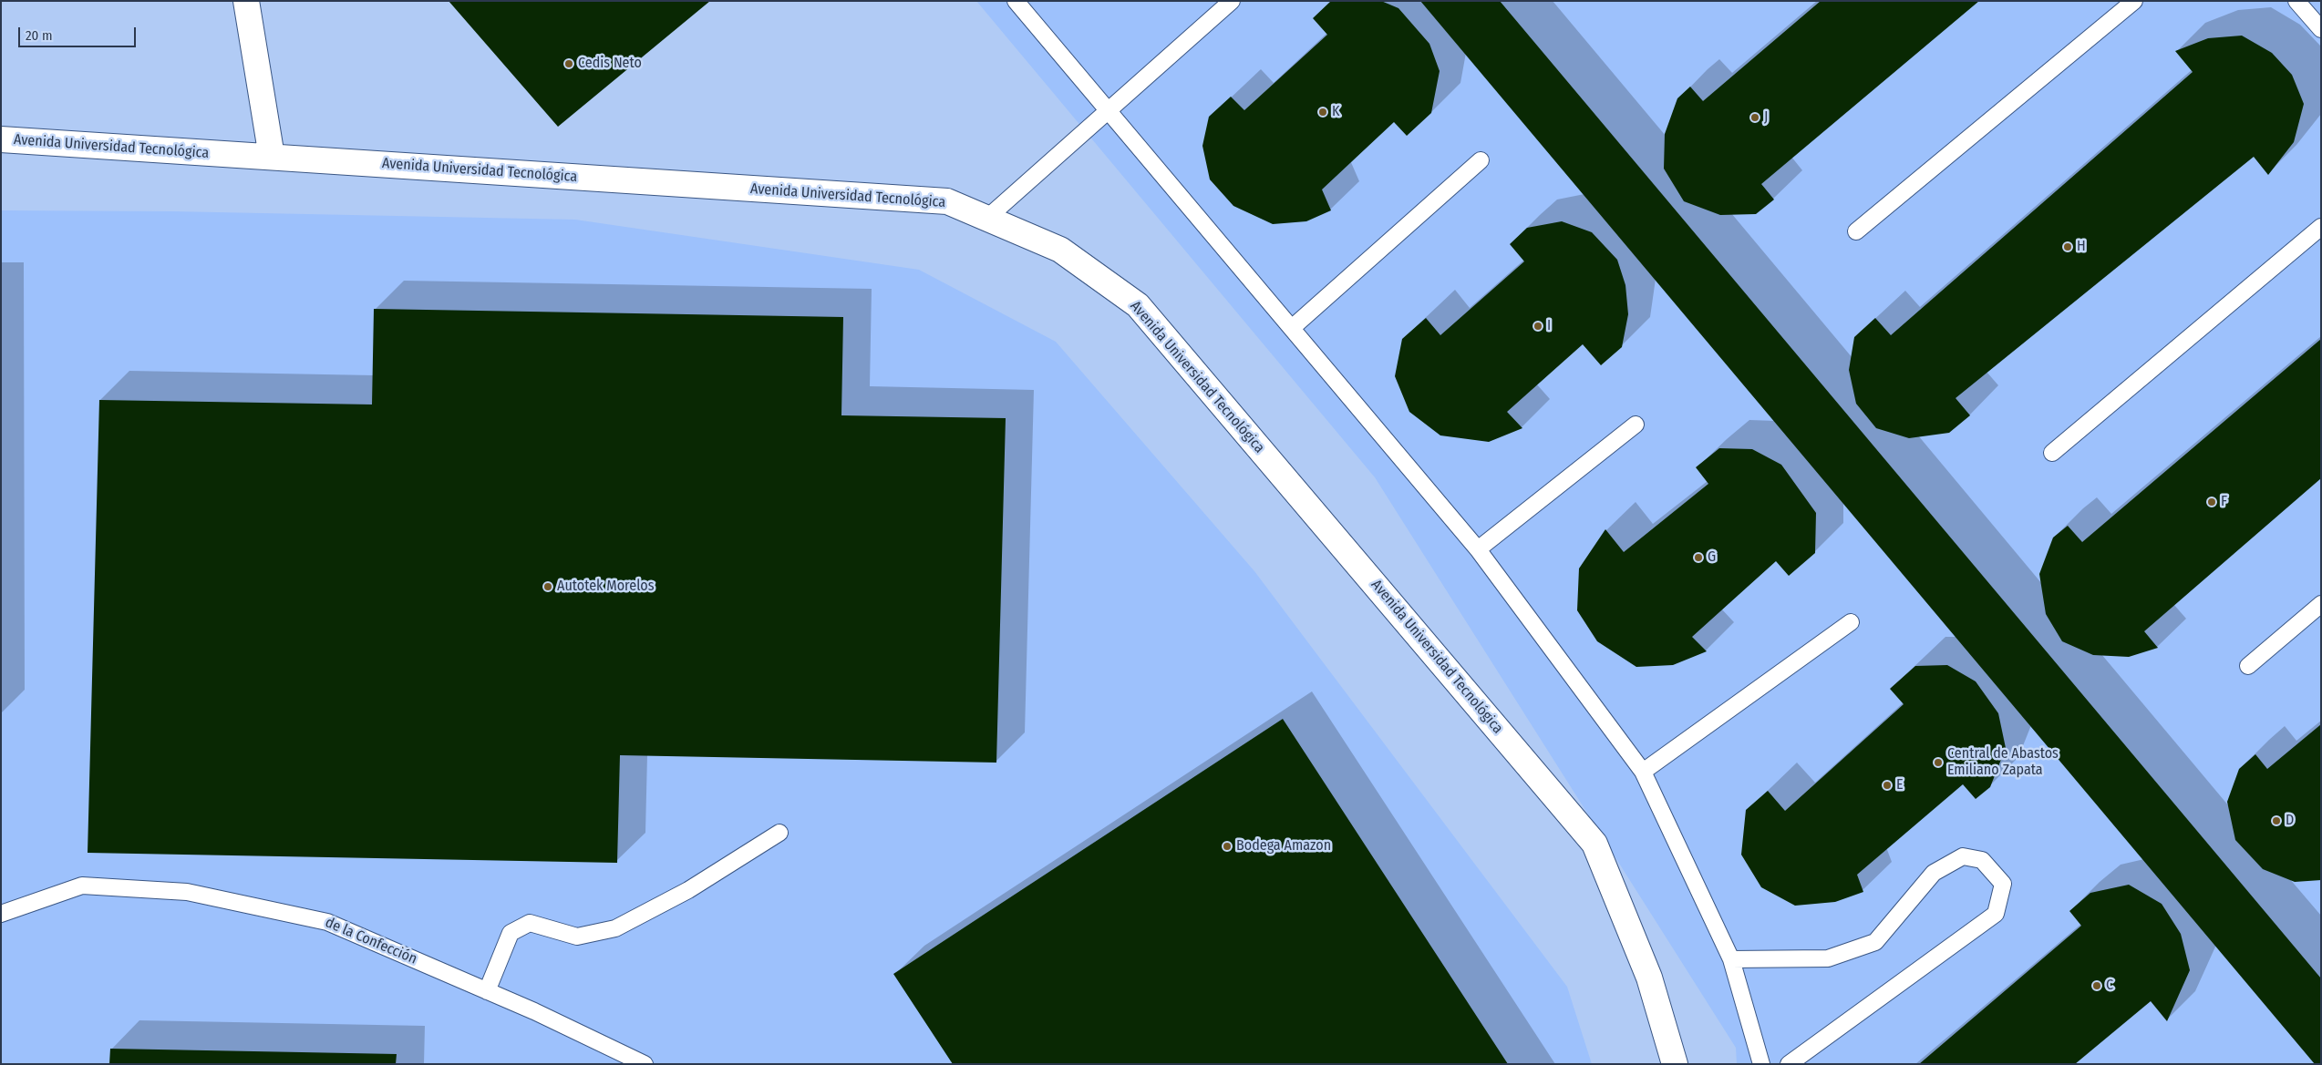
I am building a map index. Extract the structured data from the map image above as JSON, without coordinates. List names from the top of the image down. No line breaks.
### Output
{"streets":{"street":["Avenida Universidad Tecnológica"],"lane":["de la Confección"]},"places":["Cedis Neto","K","J","H","I","F","G","Autotek Morelos","Central de Abastos Emiliano Zapata","E","D","Bodega Amazon","C"],"scale_bar":"20 m"}
